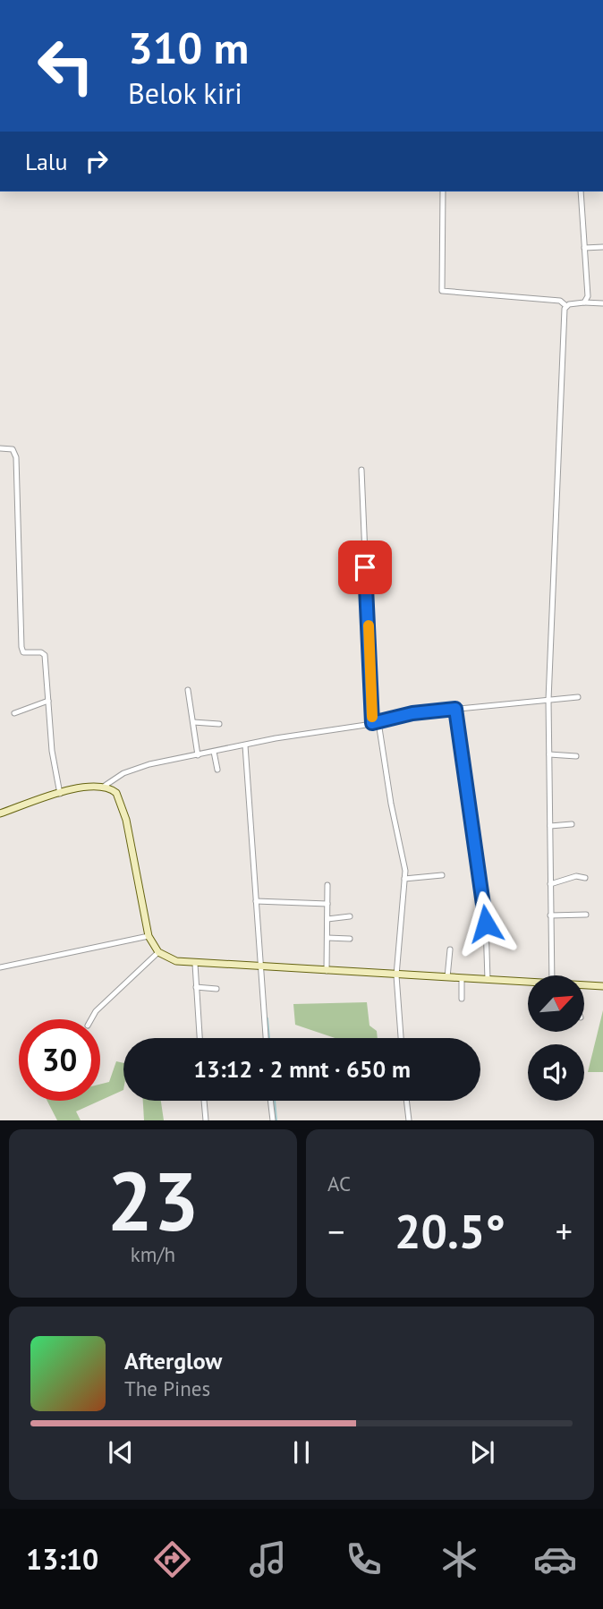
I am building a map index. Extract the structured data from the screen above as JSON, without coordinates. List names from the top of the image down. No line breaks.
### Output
{"north":"top right","page":{"turn":["310 m","Belok kiri"],"then":"Lalu","limit":"30","trip":"13:12 · 2 mnt · 650 m","tile":[["23","km/h"],"AC"],"heat":["−","20.5°","+"],"song":["Afterglow","The Pines"],"tabs":"13:10"}}
